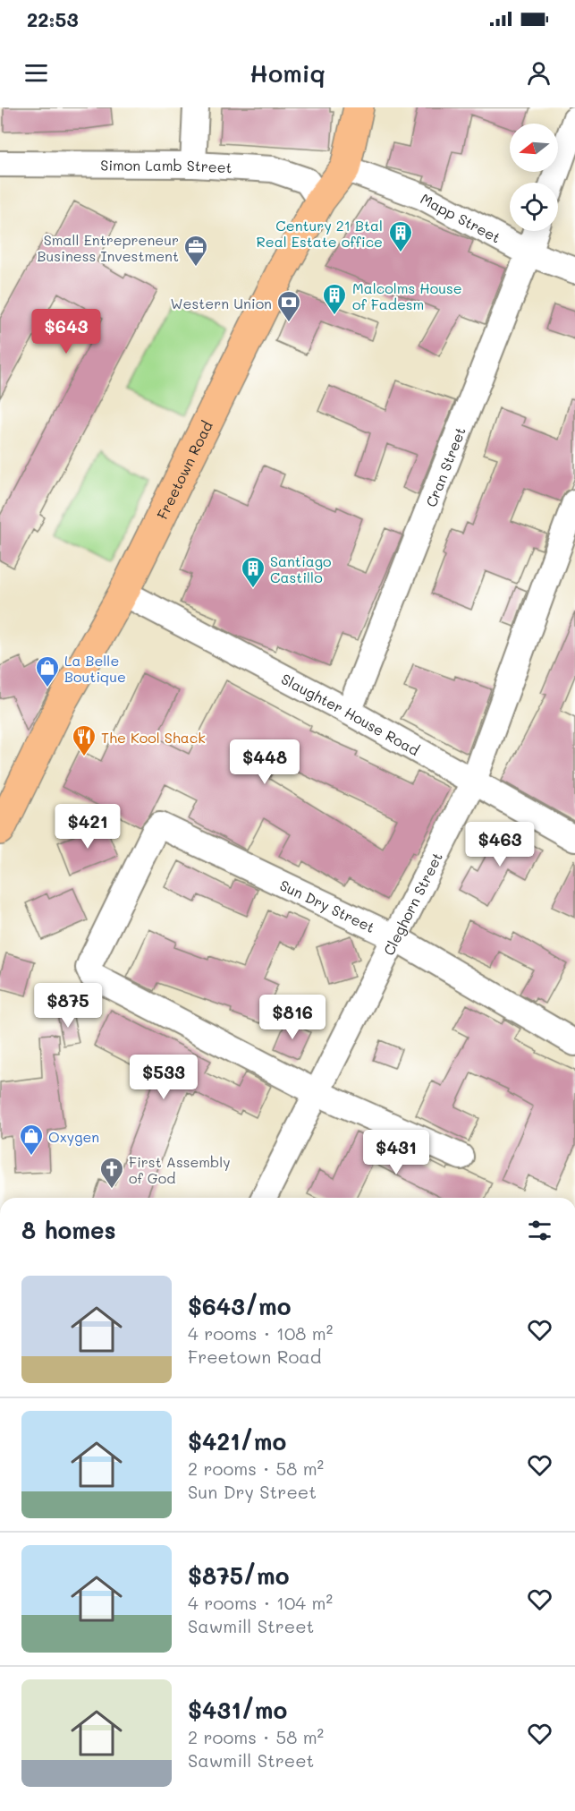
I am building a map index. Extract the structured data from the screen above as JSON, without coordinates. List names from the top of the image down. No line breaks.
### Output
{"streets":{"main road":["Freetown Road"],"street":["Simon Lamb Street","Mapp Street","Cran Street","Slaughter House Road","Cleghorn Street","Sun Dry Street"]},"crossings":[["Simon Lamb Street","Freetown Road"],["Mapp Street","Cran Street"],["Mapp Street","Freetown Road"],["Cran Street","Slaughter House Road"],["Freetown Road","Slaughter House Road"],["Slaughter House Road","Cleghorn Street"],["Cleghorn Street","Sun Dry Street"]],"places":{"building":["Century 21 Btal Real Estate office","Malcolms House of Fadesm","Santiago Castillo"],"office":["Small Entrepreneur Business Investment"],"bank":["Western Union"],"shop":["La Belle Boutique","Oxygen"],"restaurant":["The Kool Shack"],"church":["First Assembly of God"]},"north":"left","page":{"status":"22:53","header":"Homiq","price":["$643","$448","$421","$463","$875","$816","$533","$431"],"heading":"8 homes","list":[{"name":"$643/mo","note":"4 rooms · 108 m² · Freetown Road"},{"name":"$421/mo","note":"2 rooms · 58 m² · Sun Dry Street"},{"name":"$875/mo","note":"4 rooms · 104 m² · Sawmill Street"},{"name":"$431/mo","note":"2 rooms · 58 m² · Sawmill Street"}]}}
